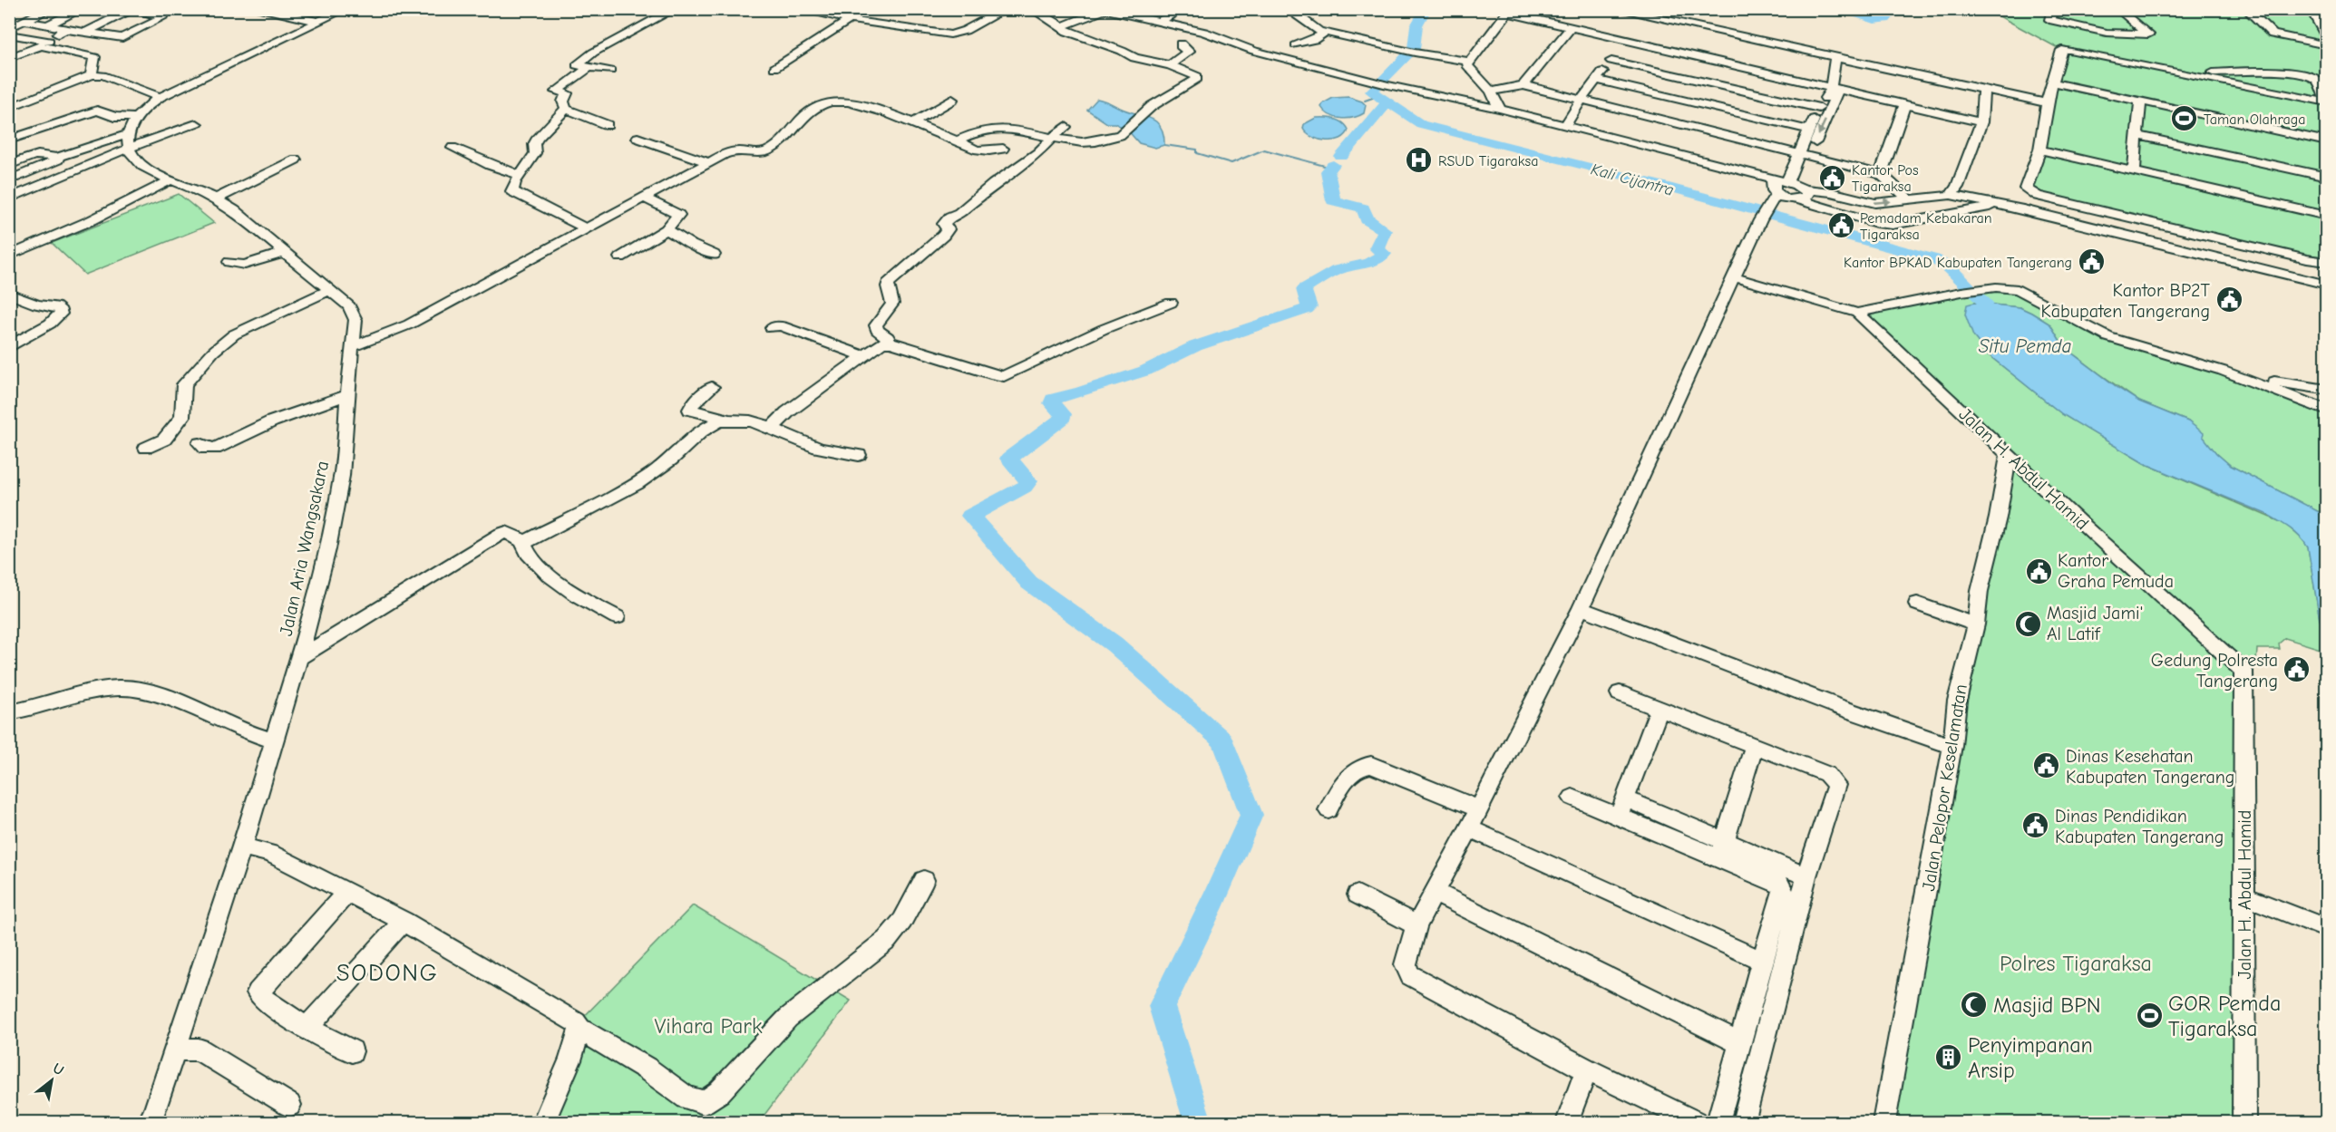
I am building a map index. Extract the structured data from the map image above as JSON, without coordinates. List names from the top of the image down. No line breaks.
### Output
{"streets":{"street":["Jalan H. Abdul Hamid","Jalan Aria Wangsakara","Jalan Pelopor Keselamatan"]},"crossings":[["Jalan H. Abdul Hamid","Jalan Pelopor Keselamatan"]],"districts":["SODONG"],"water":["Kali Cijantra","Situ Pemda"],"parks":["Polres Tigaraksa","Vihara Park"],"places":{"sports":["Taman Olahraga","GOR Pemda Tigaraksa"],"hospital":["RSUD Tigaraksa"],"public building":["Kantor Pos Tigaraksa","Pemadam Kebakaran Tigaraksa","Kantor BPKAD Kabupaten Tangerang","Kantor BP2T Kabupaten Tangerang","Kantor Graha Pemuda","Gedung Polresta Tangerang","Dinas Kesehatan Kabupaten Tangerang","Dinas Pendidikan Kabupaten Tangerang"],"mosque":["Masjid Jami' Al Latif","Masjid BPN"],"building":["Penyimpanan Arsip"]},"north":"top right"}
